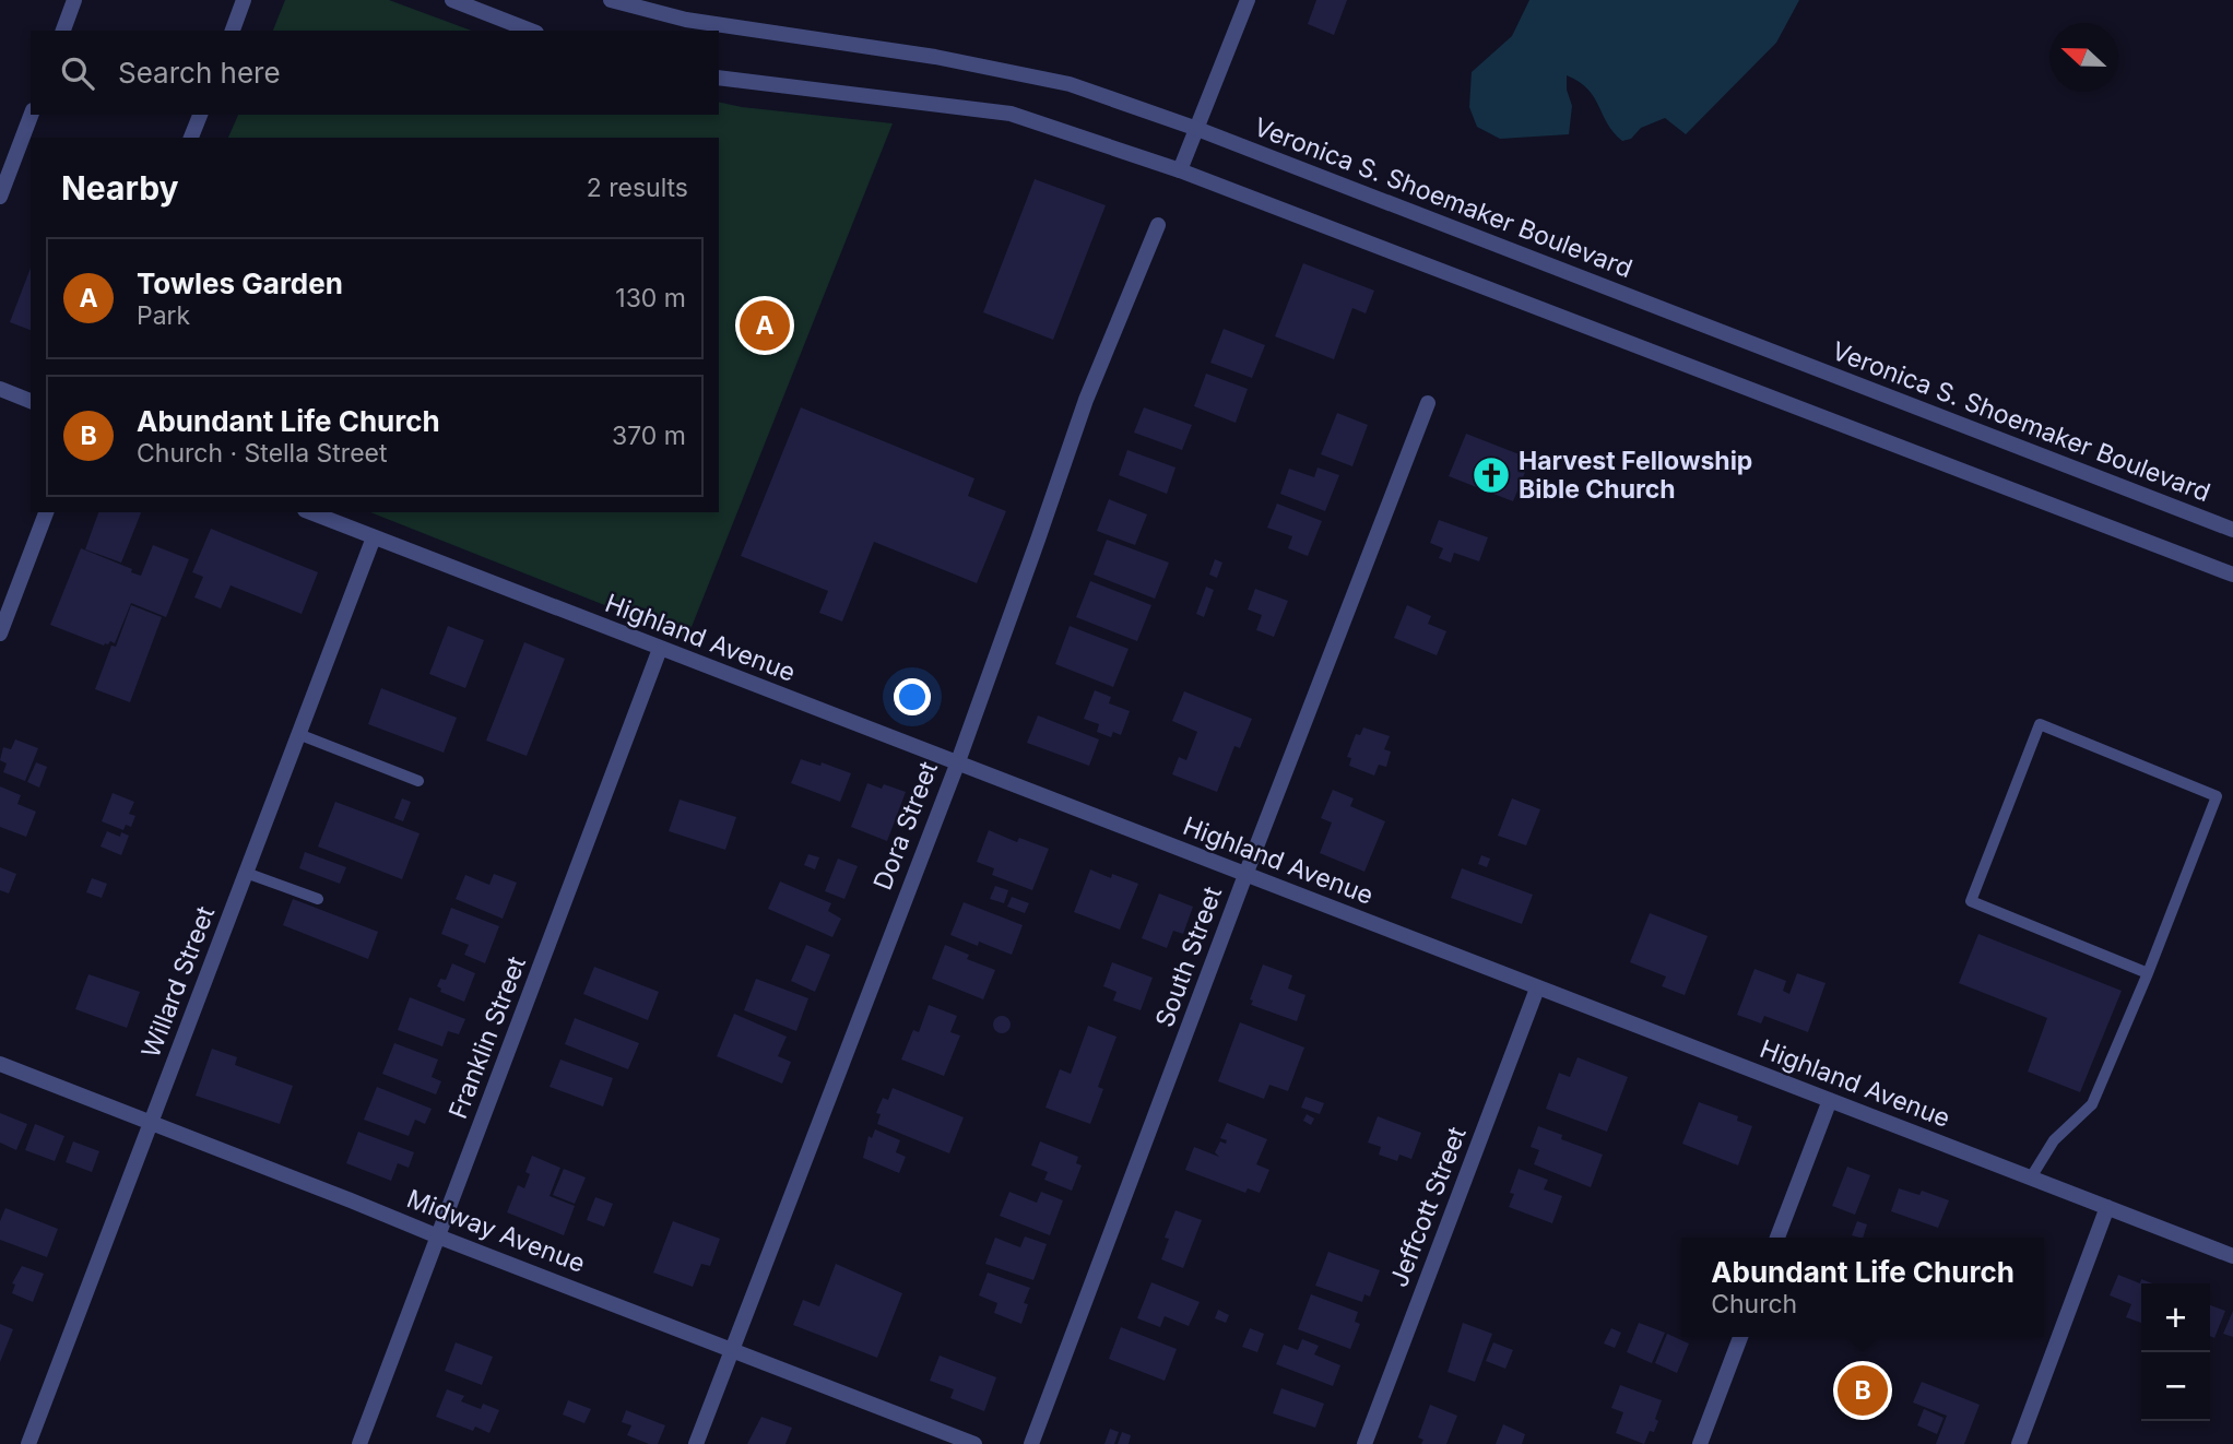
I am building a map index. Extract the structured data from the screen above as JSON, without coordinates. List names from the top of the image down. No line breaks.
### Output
{"streets":{"street":["Veronica S. Shoemaker Boulevard","Highland Avenue","Dora Street","South Street","Willard Street","Franklin Street","Jeffcott Street","Midway Avenue"]},"crossings":[["Highland Avenue","Dora Street"],["Highland Avenue","South Street"],["Highland Avenue","Willard Street"],["Highland Avenue","Franklin Street"],["Highland Avenue","Jeffcott Street"],["Dora Street","Midway Avenue"],["Willard Street","Midway Avenue"],["Franklin Street","Midway Avenue"]],"places":{"church":["Harvest Fellowship Bible Church"]},"north":"left","page":{"search":"Search here","heading":["Nearby","2 results"],"list":[{"mark":"A","name":"Towles Garden","note":"Park","value":"130 m"},{"mark":"B","name":"Abundant Life Church","note":"Church · Stella Street","value":"370 m"}],"pins":["A","B"],"popup":["Abundant Life Church","Church"],"map_buttons":["+","−"]}}
